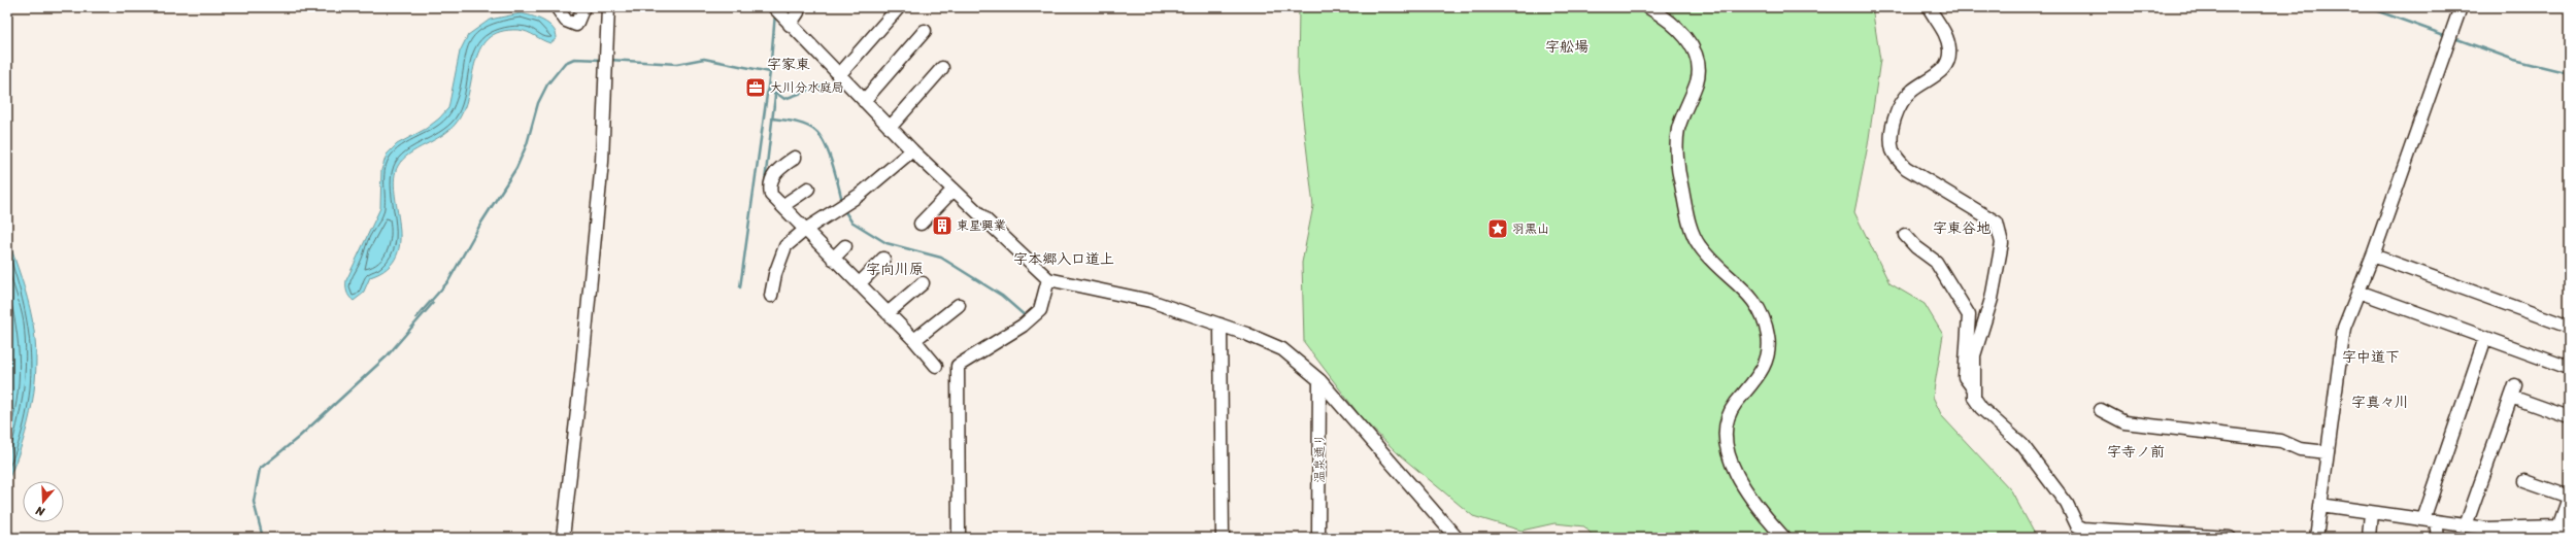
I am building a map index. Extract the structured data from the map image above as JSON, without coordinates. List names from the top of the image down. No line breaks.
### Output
{"streets":{"street":["温泉通り"]},"districts":["字舩場","字家東","字東谷地","字本郷入口道上","字向川原","字中道下","字真々川","字寺ノ前"],"places":{"office":["大川分水庭局"],"building":["東星興業"],"place":["羽黒山"]},"north":"bottom"}
